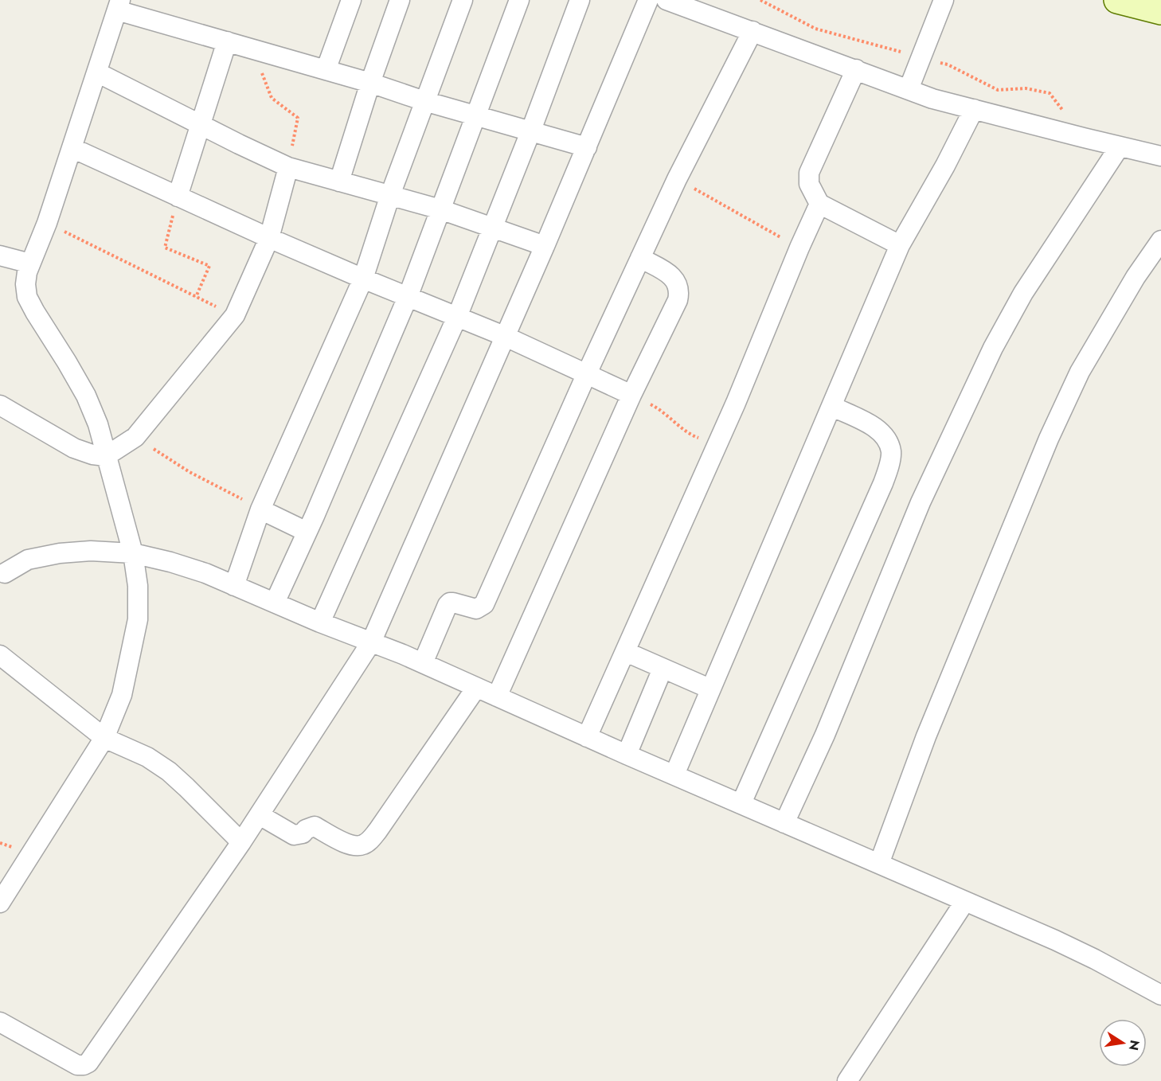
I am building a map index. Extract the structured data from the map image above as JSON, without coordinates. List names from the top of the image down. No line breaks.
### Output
{"north":"right"}
